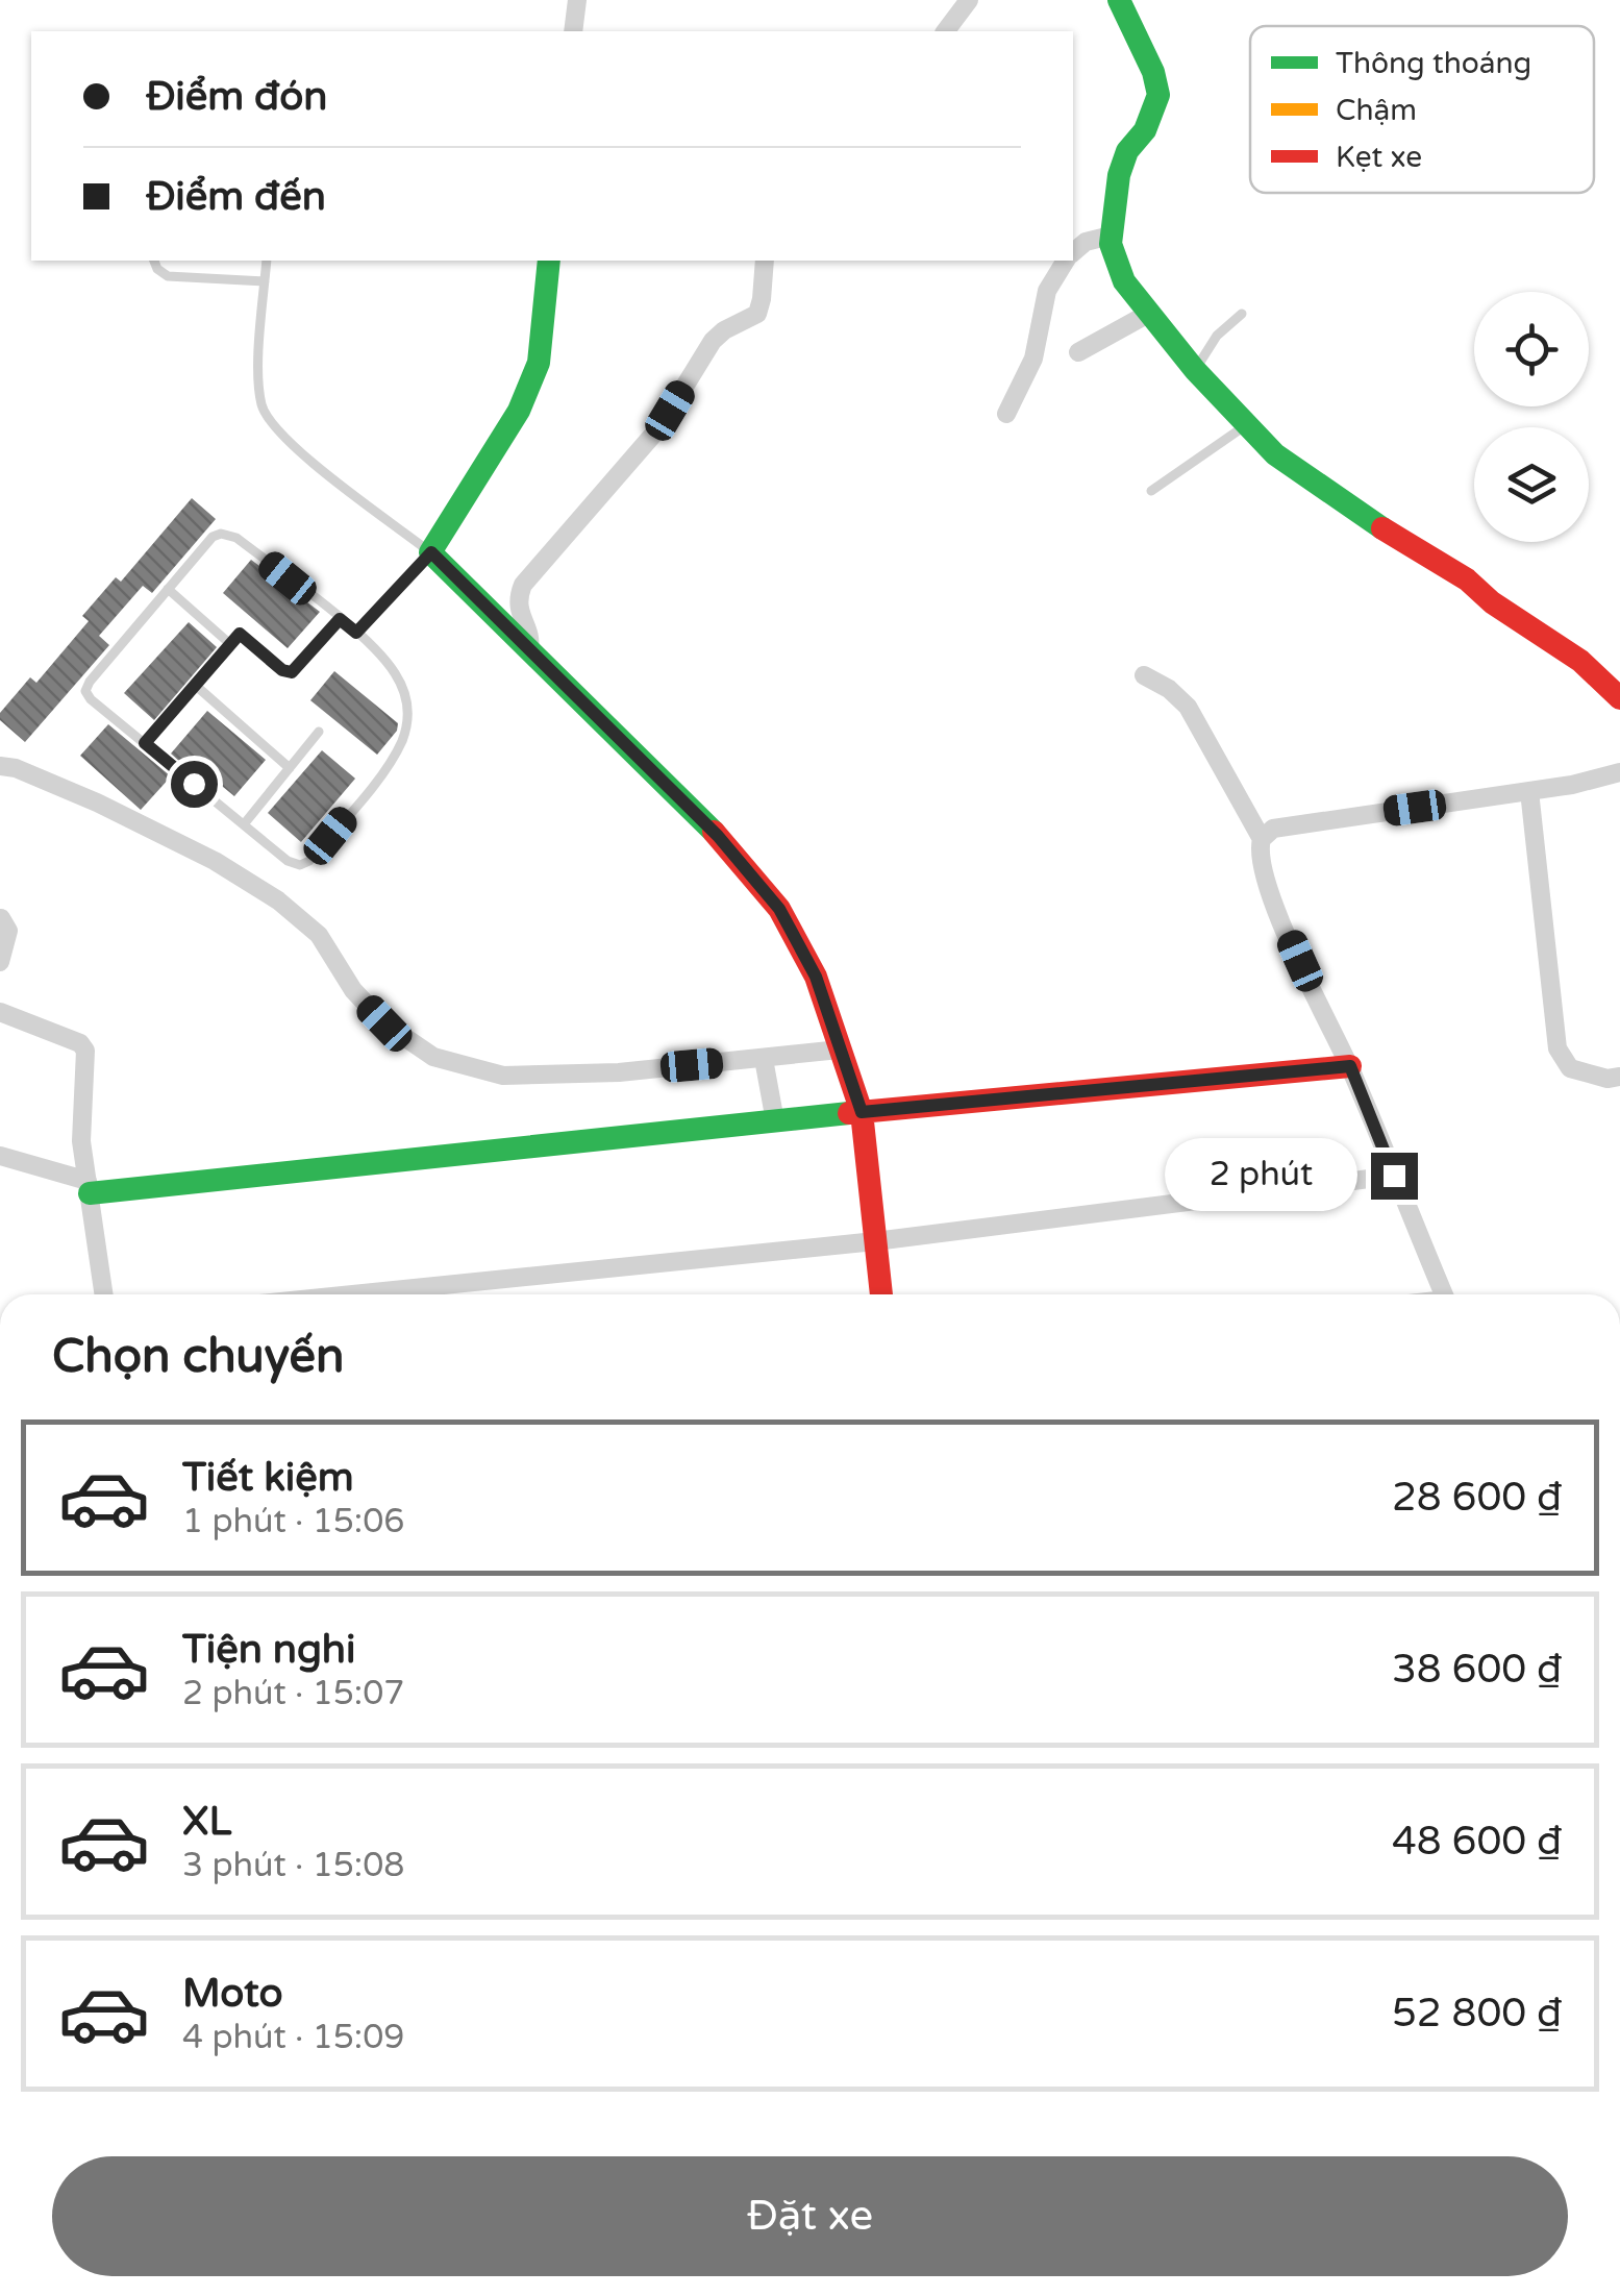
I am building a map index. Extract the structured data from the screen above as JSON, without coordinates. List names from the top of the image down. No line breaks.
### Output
{"legend":["Thông thoáng","Chậm","Kẹt xe"],"page":{"banner":["Điểm đón","Điểm đến"],"bubble":"2 phút","heading":"Chọn chuyến","list":[{"name":"Tiết kiệm","note":"1 phút · 15:06","value":"28 600 ₫"},{"name":"Tiện nghi","note":"2 phút · 15:07","value":"38 600 ₫"},{"name":"XL","note":"3 phút · 15:08","value":"48 600 ₫"},{"name":"Moto","note":"4 phút · 15:09","value":"52 800 ₫"}],"buttons":"Đặt xe"}}
